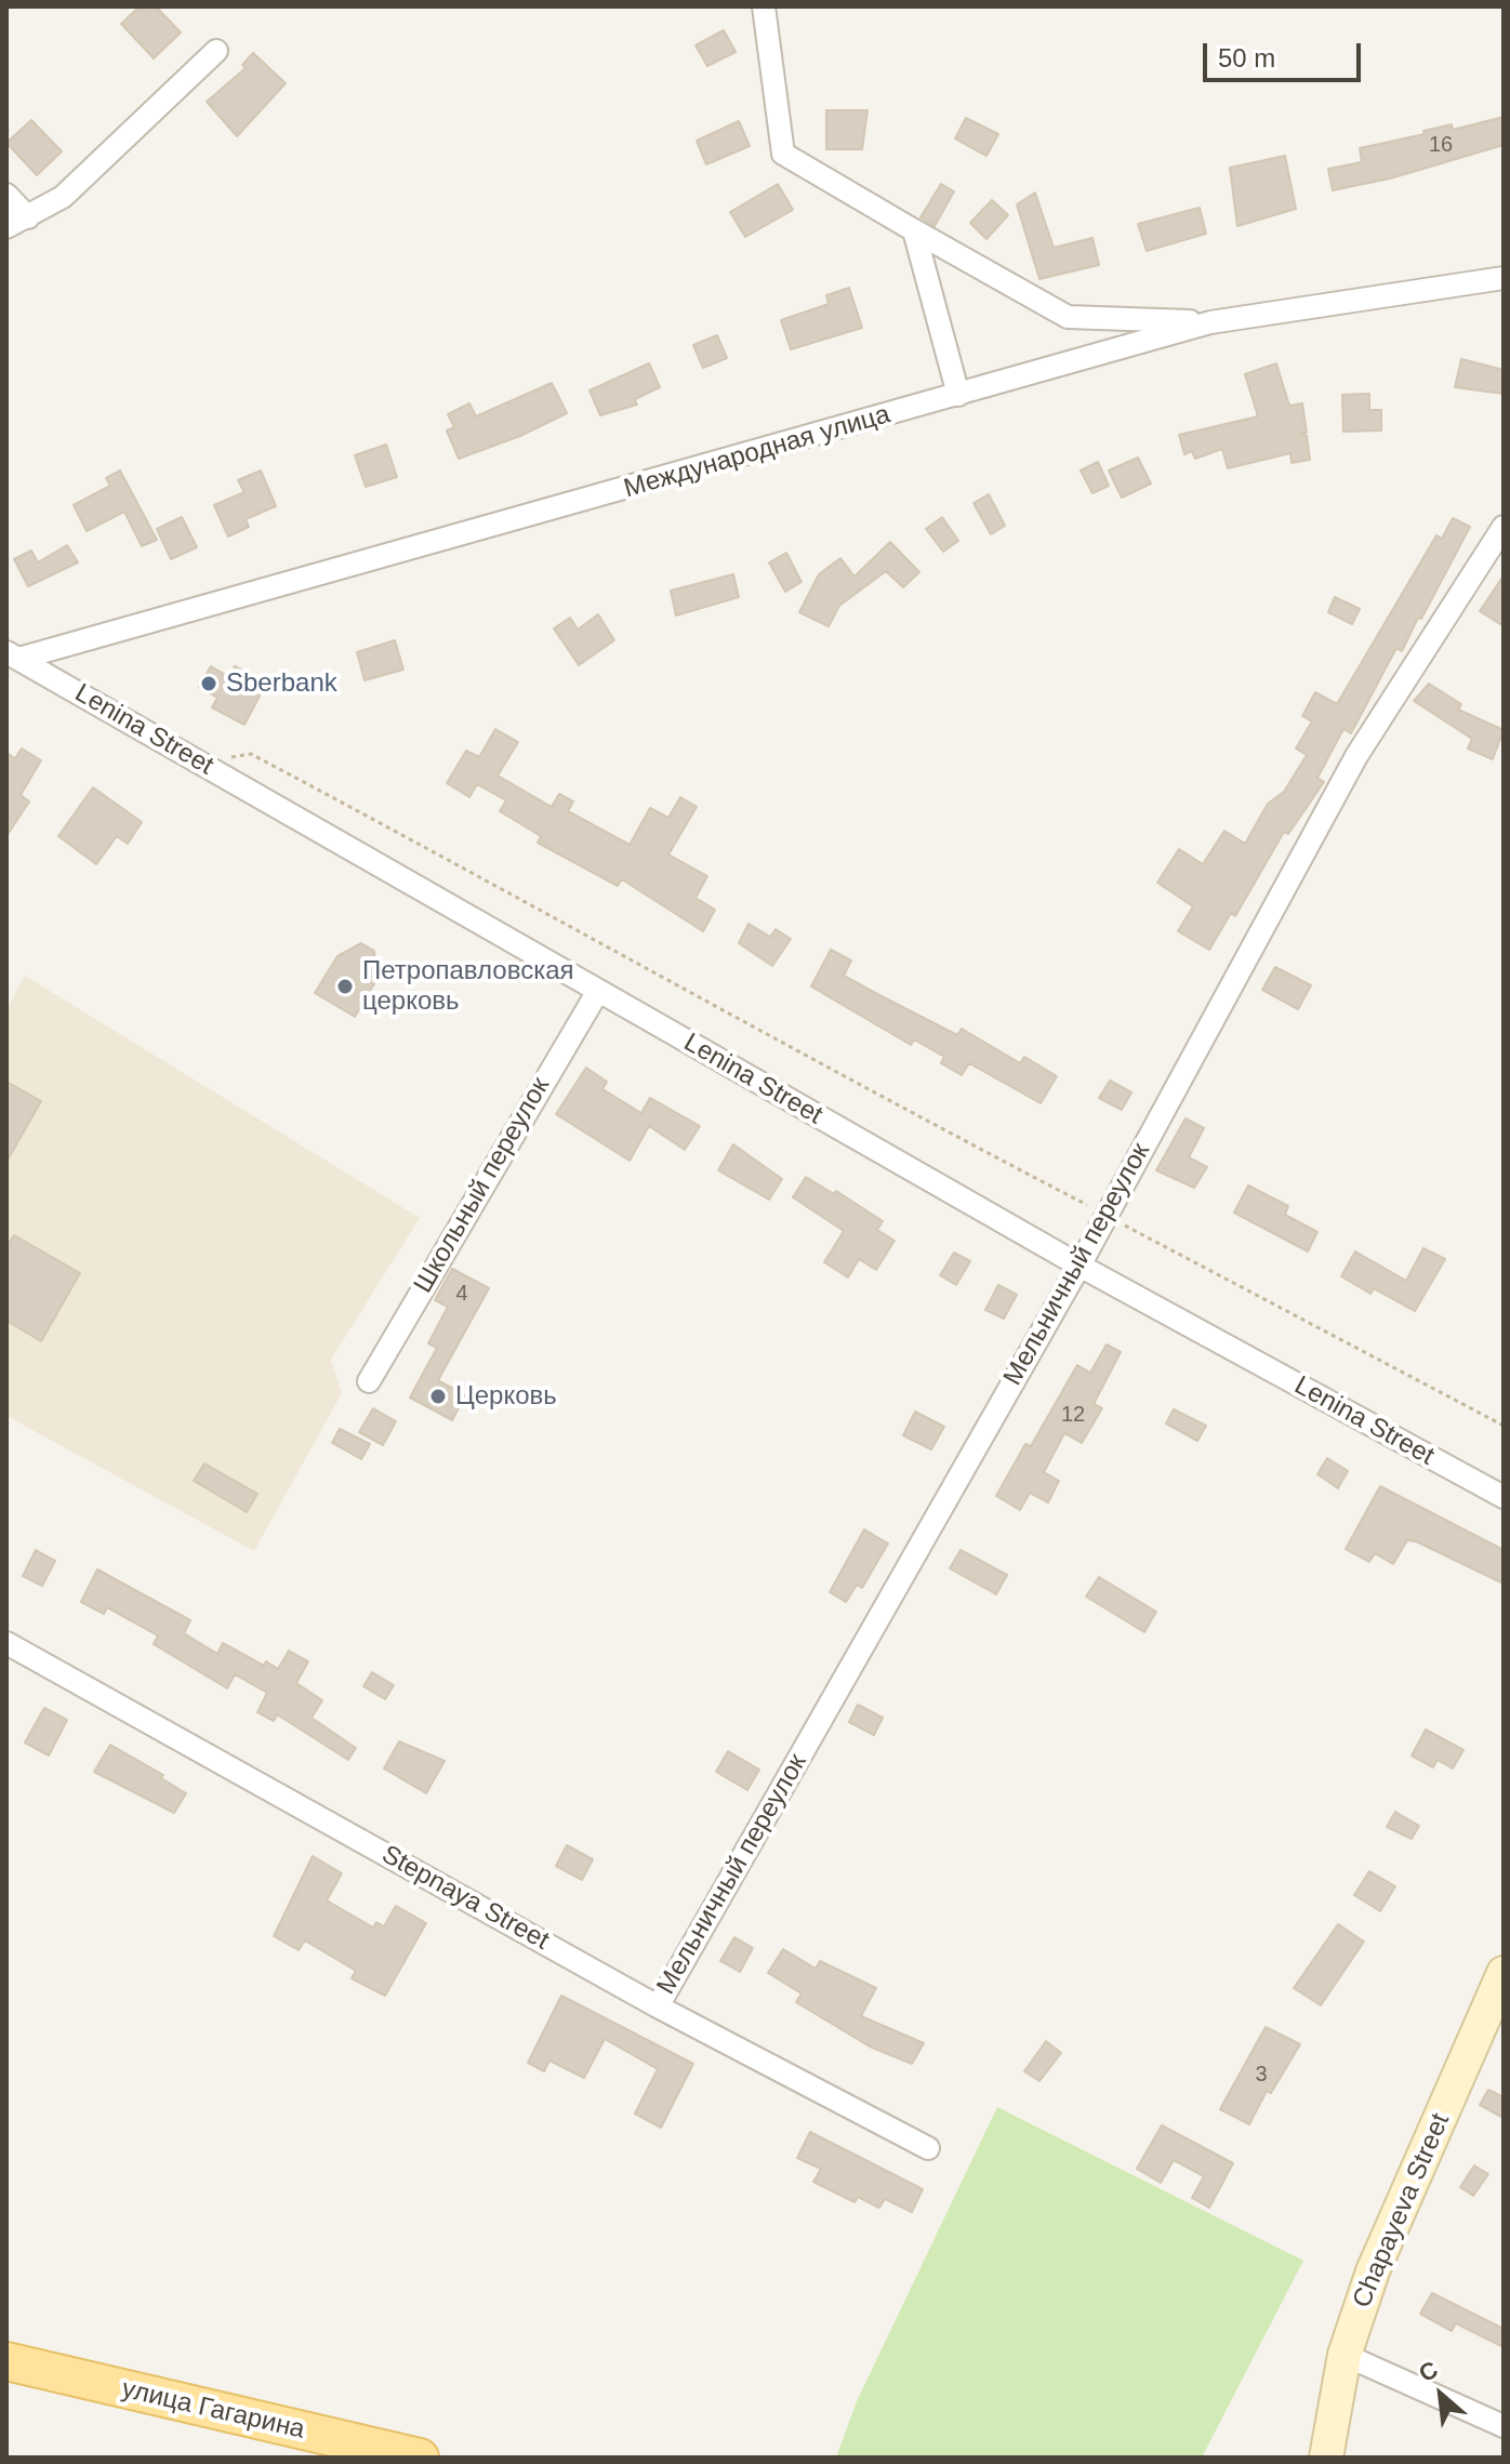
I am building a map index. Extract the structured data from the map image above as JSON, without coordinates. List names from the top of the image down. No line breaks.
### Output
{"streets":{"main road":["Chapayeva Street","улица Гагарина"],"street":["Международная улица","Lenina Street","Школьный переулок","Мельничный переулок","Stepnaya Street"]},"crossings":[["Международная улица","Lenina Street"],["Lenina Street","Школьный переулок"],["Lenina Street","Мельничный переулок"],["Мельничный переулок","Stepnaya Street"]],"places":["Sberbank","Петропавловская церковь","Церковь"],"house_numbers":["16","4","12","3"],"scale_bar":"50 m","north":"top left"}
